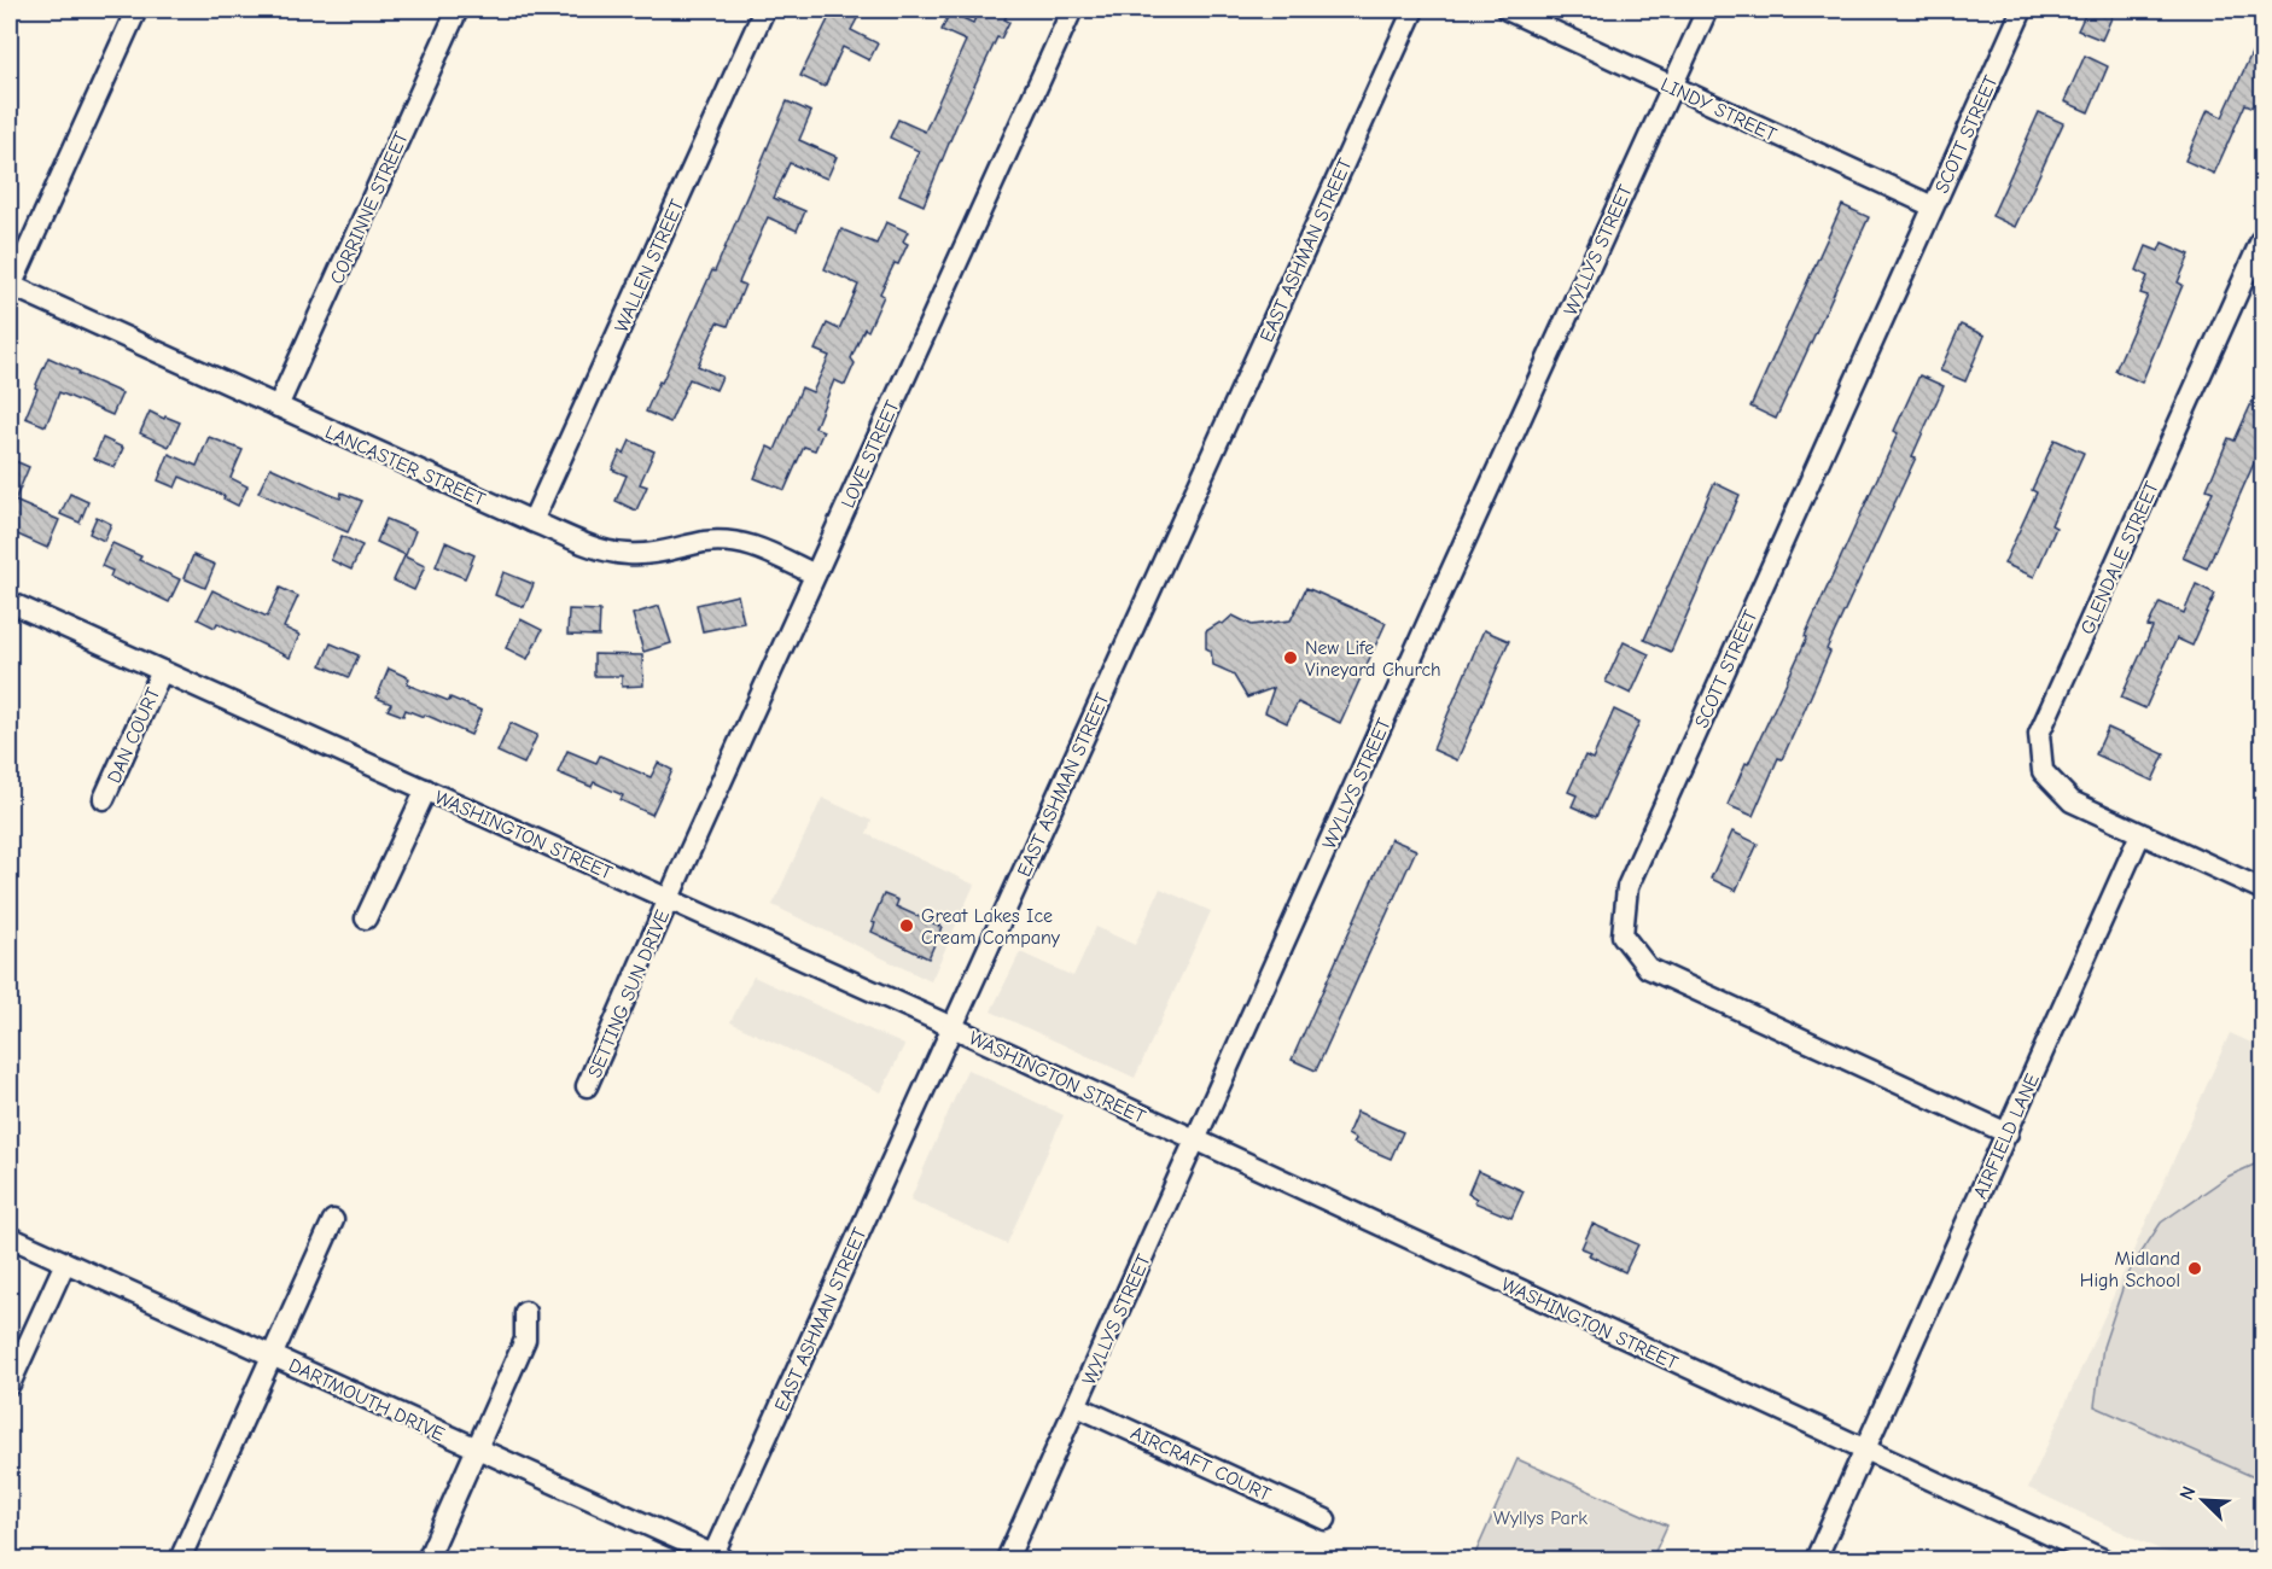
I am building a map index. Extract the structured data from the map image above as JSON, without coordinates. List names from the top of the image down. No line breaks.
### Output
{"streets":{"street":["LINDY STREET","SCOTT STREET","CORRINNE STREET","EAST ASHMAN STREET","WYLLYS STREET","WALLEN STREET","LOVE STREET","LANCASTER STREET","GLENDALE STREET","DAN COURT","WASHINGTON STREET","SETTING SUN DRIVE","AIRFIELD LANE","DARTMOUTH DRIVE","AIRCRAFT COURT"]},"crossings":[["LINDY STREET","SCOTT STREET"],["LINDY STREET","WYLLYS STREET"],["SCOTT STREET","AIRFIELD LANE"],["CORRINNE STREET","LANCASTER STREET"],["EAST ASHMAN STREET","WASHINGTON STREET"],["EAST ASHMAN STREET","DARTMOUTH DRIVE"],["WYLLYS STREET","WASHINGTON STREET"],["WYLLYS STREET","AIRCRAFT COURT"],["WALLEN STREET","LANCASTER STREET"],["LOVE STREET","LANCASTER STREET"],["LOVE STREET","WASHINGTON STREET"],["LOVE STREET","SETTING SUN DRIVE"],["GLENDALE STREET","AIRFIELD LANE"],["DAN COURT","WASHINGTON STREET"],["WASHINGTON STREET","SETTING SUN DRIVE"],["WASHINGTON STREET","AIRFIELD LANE"]],"parks":["Wyllys Park"],"places":["New Life Vineyard Church","Great Lakes Ice Cream Company","Midland High School"],"north":"top left"}
